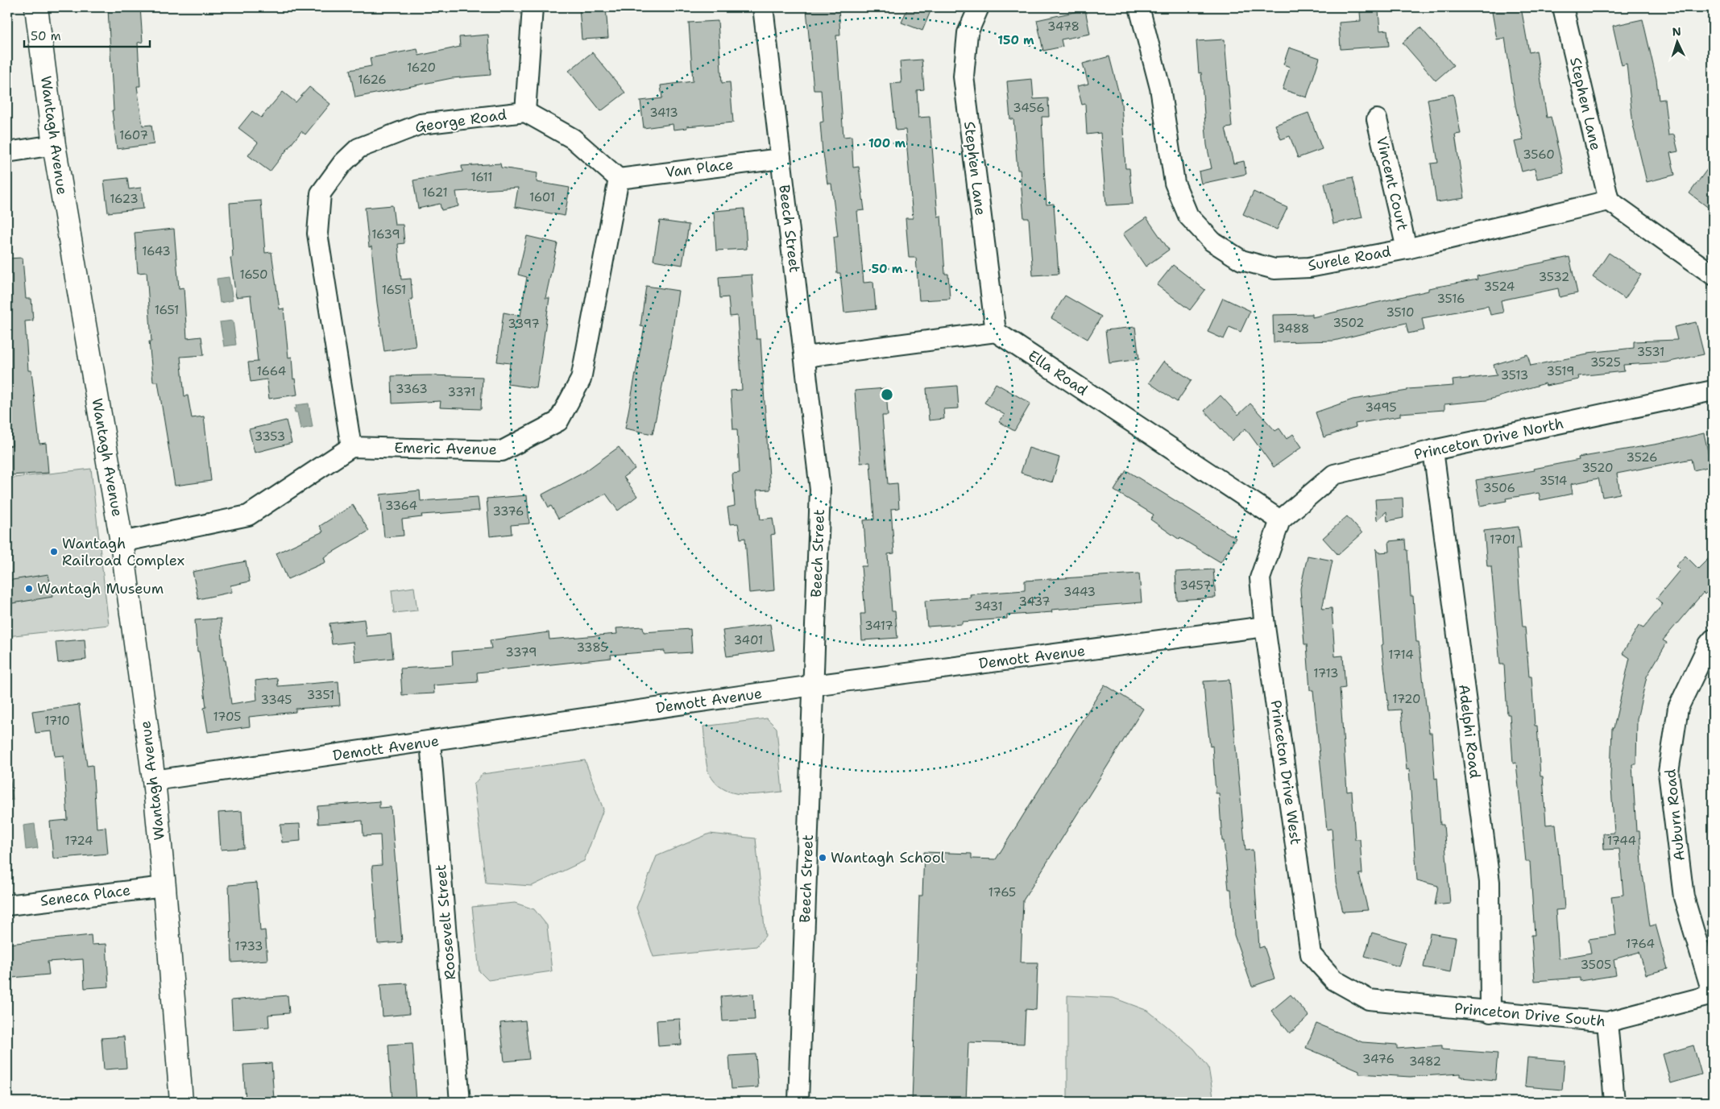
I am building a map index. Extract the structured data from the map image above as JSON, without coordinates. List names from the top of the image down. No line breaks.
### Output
{"streets":{"main road":["Wantagh Avenue"],"street":["Stephen Lane","George Road","Van Place","Vincent Court","Beech Street","Surele Road","Ella Road","Princeton Drive North","Emeric Avenue","Demott Avenue","Adelphi Road","Princeton Drive West","Auburn Road","Seneca Place","Roosevelt Street","Princeton Drive South"]},"crossings":[["Stephen Lane","Surele Road"],["Stephen Lane","Ella Road"],["George Road","Van Place"],["George Road","Emeric Avenue"],["Wantagh Avenue","Demott Avenue"],["Wantagh Avenue","Seneca Place"],["Van Place","Beech Street"],["Van Place","Emeric Avenue"],["Vincent Court","Surele Road"],["Beech Street","Demott Avenue"],["Ella Road","Princeton Drive North"],["Ella Road","Princeton Drive West"],["Princeton Drive North","Adelphi Road"],["Princeton Drive North","Princeton Drive West"],["Demott Avenue","Princeton Drive West"],["Demott Avenue","Roosevelt Street"],["Adelphi Road","Princeton Drive South"],["Princeton Drive West","Princeton Drive South"],["Auburn Road","Princeton Drive South"]],"places":["Wantagh Railroad Complex","Wantagh Museum","Wantagh School"],"house_numbers":["3478","1620","1626","3456","3413","1607","3560","1611","1621","1601","1623","1639","1643","1650","3532","3524","1651","3516","1651","3510","3502","3397","3488","3531","3525","1664","3519","3513","3363","3371","3495","3353","3526","3520","3514","3506","3364","3376","1701","3457","3443","3437","3431","3417","3401","3385","3379","1714","1713","3351","1720","3345","1705","1710","1724","1744","1765","1764","1733","3505","3476","3482"],"scale_bar":"50 m","north":"top","rings":["150 m","100 m","50 m"]}
